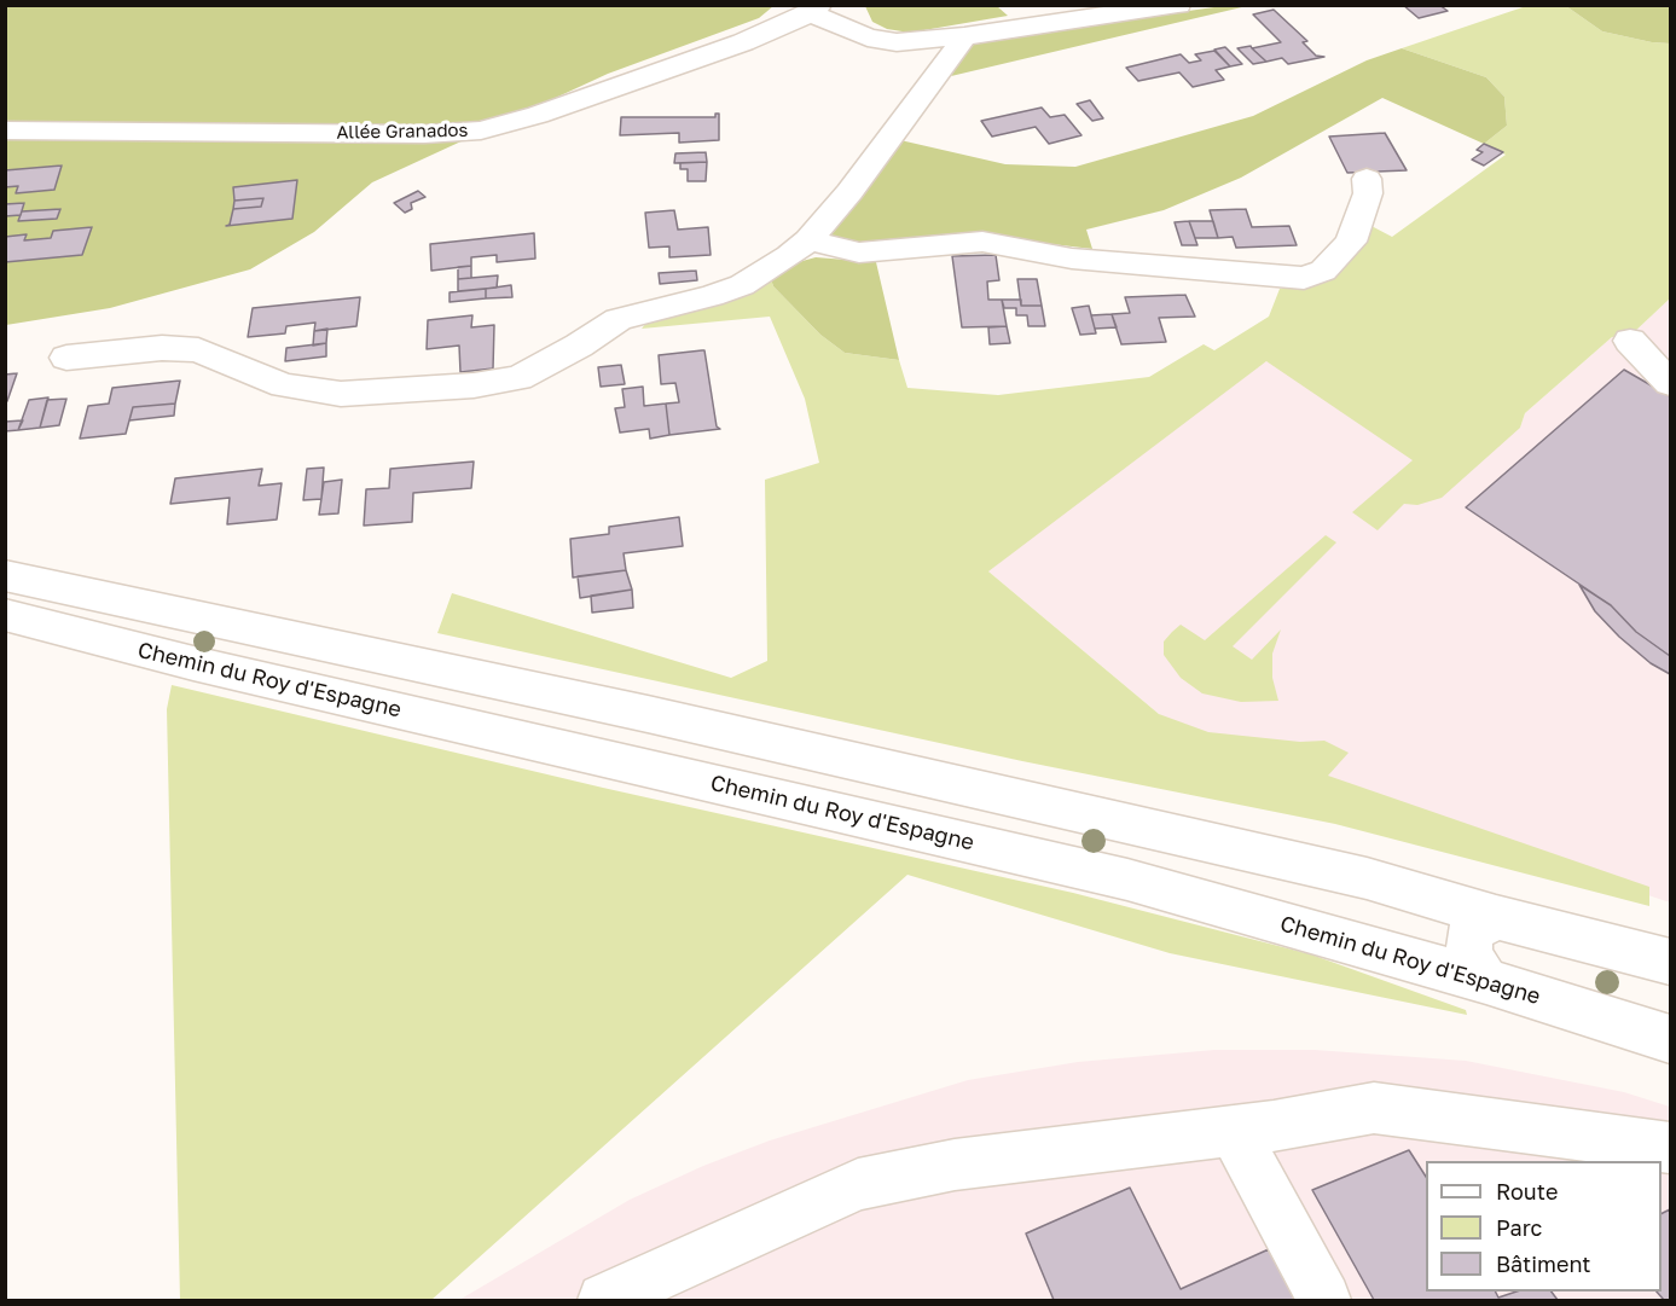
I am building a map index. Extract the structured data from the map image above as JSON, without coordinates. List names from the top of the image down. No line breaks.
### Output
{"streets":{"street":["Allée Granados","Chemin du Roy d'Espagne"]},"legend":["Route","Parc","Bâtiment"]}
